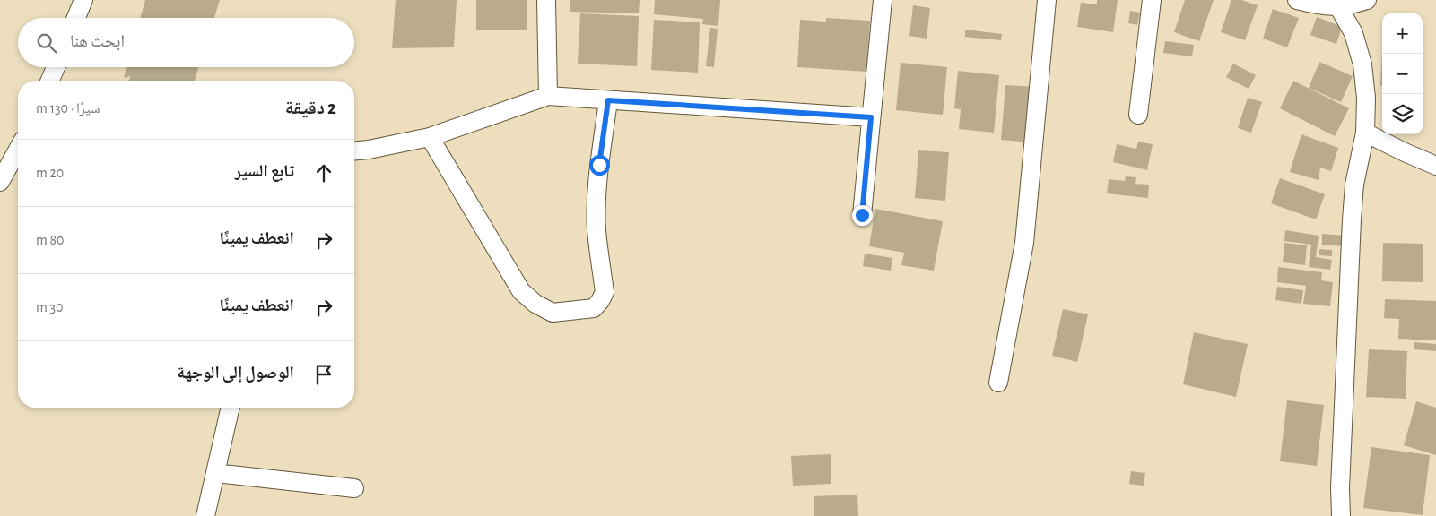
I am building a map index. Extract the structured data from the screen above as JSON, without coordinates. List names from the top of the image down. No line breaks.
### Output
{"page":{"map_buttons":["+","−"],"search":"ابحث هنا","heading":["2 دقيقة","سيرًا · 130 m"],"list":[["تابع السير","20 m"],["انعطف يمينًا","80 m"],["انعطف يمينًا","30 m"],"الوصول إلى الوجهة"]}}
